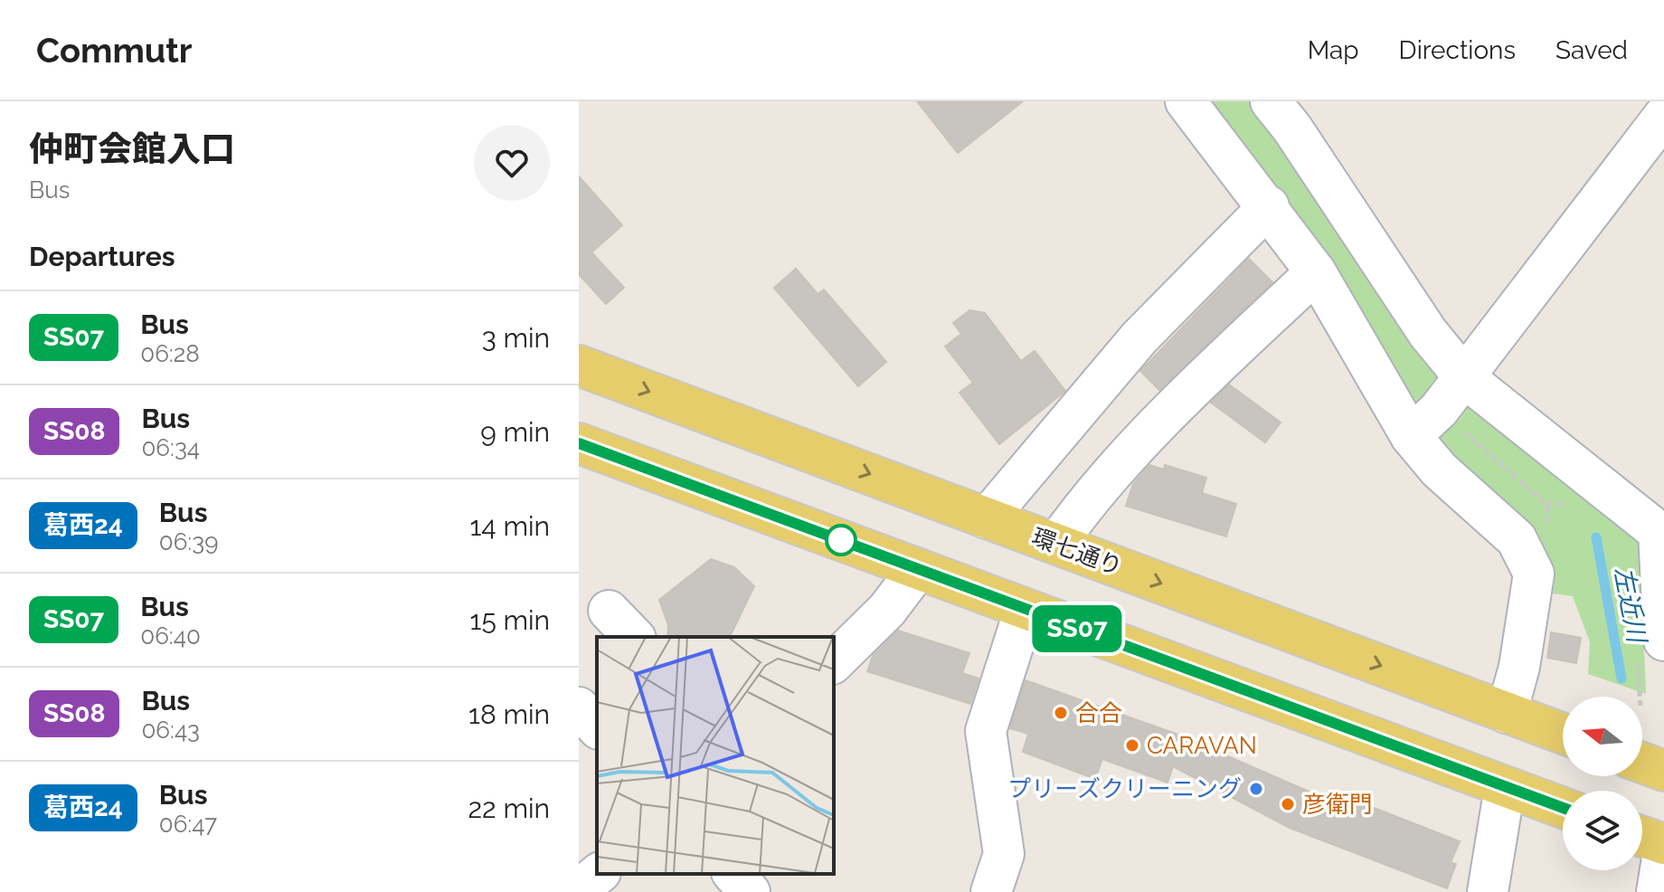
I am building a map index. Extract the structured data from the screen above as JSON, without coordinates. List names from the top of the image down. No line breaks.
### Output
{"streets":{"main road":["環七通り"]},"water":["左近川"],"places":["合合","CARAVAN","プリーズクリーニング","彦衛門"],"lines":["bus line SS07"],"north":"left","page":{"header":"Commutr","nav":["Map","Directions","Saved"],"heading":[["仲町会館入口","Bus"],"Departures"],"on_map":"SS07","list":[{"mark":"SS07","name":"Bus","note":"06:28","value":"3 min"},{"mark":"SS08","name":"Bus","note":"06:34","value":"9 min"},{"mark":"葛西24","name":"Bus","note":"06:39","value":"14 min"},{"mark":"SS07","name":"Bus","note":"06:40","value":"15 min"},{"mark":"SS08","name":"Bus","note":"06:43","value":"18 min"},{"mark":"葛西24","name":"Bus","note":"06:47","value":"22 min"}]}}
